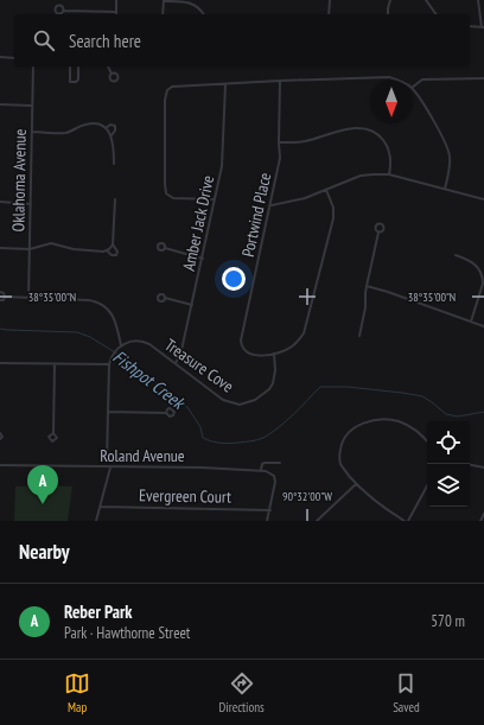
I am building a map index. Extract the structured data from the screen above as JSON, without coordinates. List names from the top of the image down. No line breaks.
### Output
{"streets":{"street":["Oklahoma Avenue","Portwind Place","Amber Jack Drive","Treasure Cove","Roland Avenue","Evergreen Court"]},"crossings":[["Portwind Place","Treasure Cove"],["Amber Jack Drive","Treasure Cove"]],"water":["Fishpot Creek"],"north":"bottom","page":{"search":"Search here","pins":"A","heading":"Nearby","list":[{"mark":"A","name":"Reber Park","note":"Park · Hawthorne Street","value":"570 m"}],"nav":["Map","Directions","Saved"]},"coordinates":["38°35'00\"N","90°32'00\"W"]}
